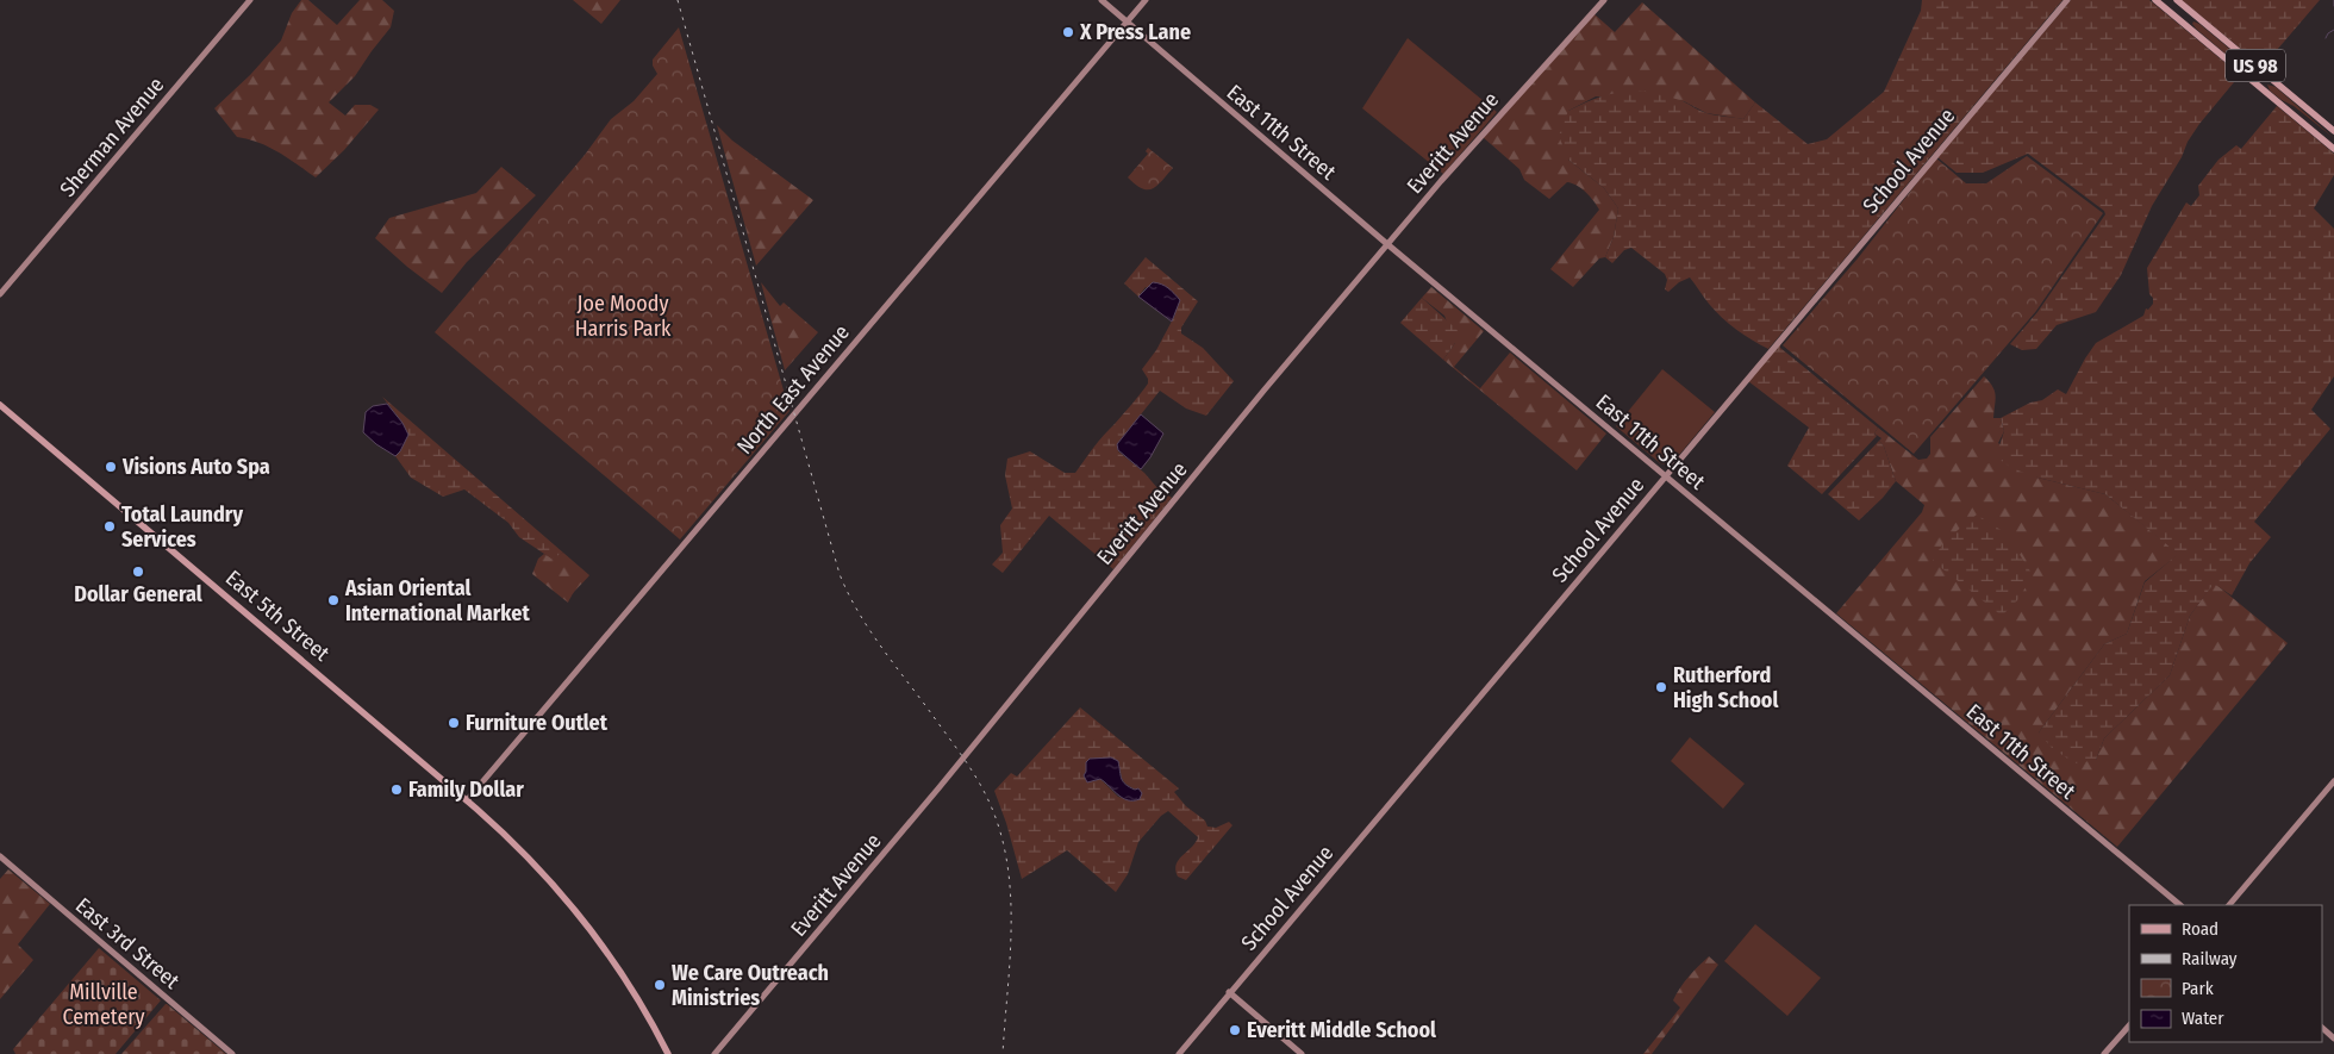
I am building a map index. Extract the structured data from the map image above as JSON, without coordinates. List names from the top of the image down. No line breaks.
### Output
{"streets":{"main road":["US 98","East 5th Street"],"street":["East 11th Street","Sherman Avenue","Everitt Avenue","School Avenue","North East Avenue","East 3rd Street"]},"crossings":[["East 11th Street","Everitt Avenue"],["East 11th Street","School Avenue"],["East 11th Street","North East Avenue"],["North East Avenue","East 5th Street"]],"parks":["Joe Moody Harris Park","Millville Cemetery"],"places":["X Press Lane","Visions Auto Spa","Total Laundry Services","Dollar General","Asian Oriental International Market","Rutherford High School","Furniture Outlet","Family Dollar","We Care Outreach Ministries","Everitt Middle School"],"legend":["Road","Railway","Park","Water"]}
